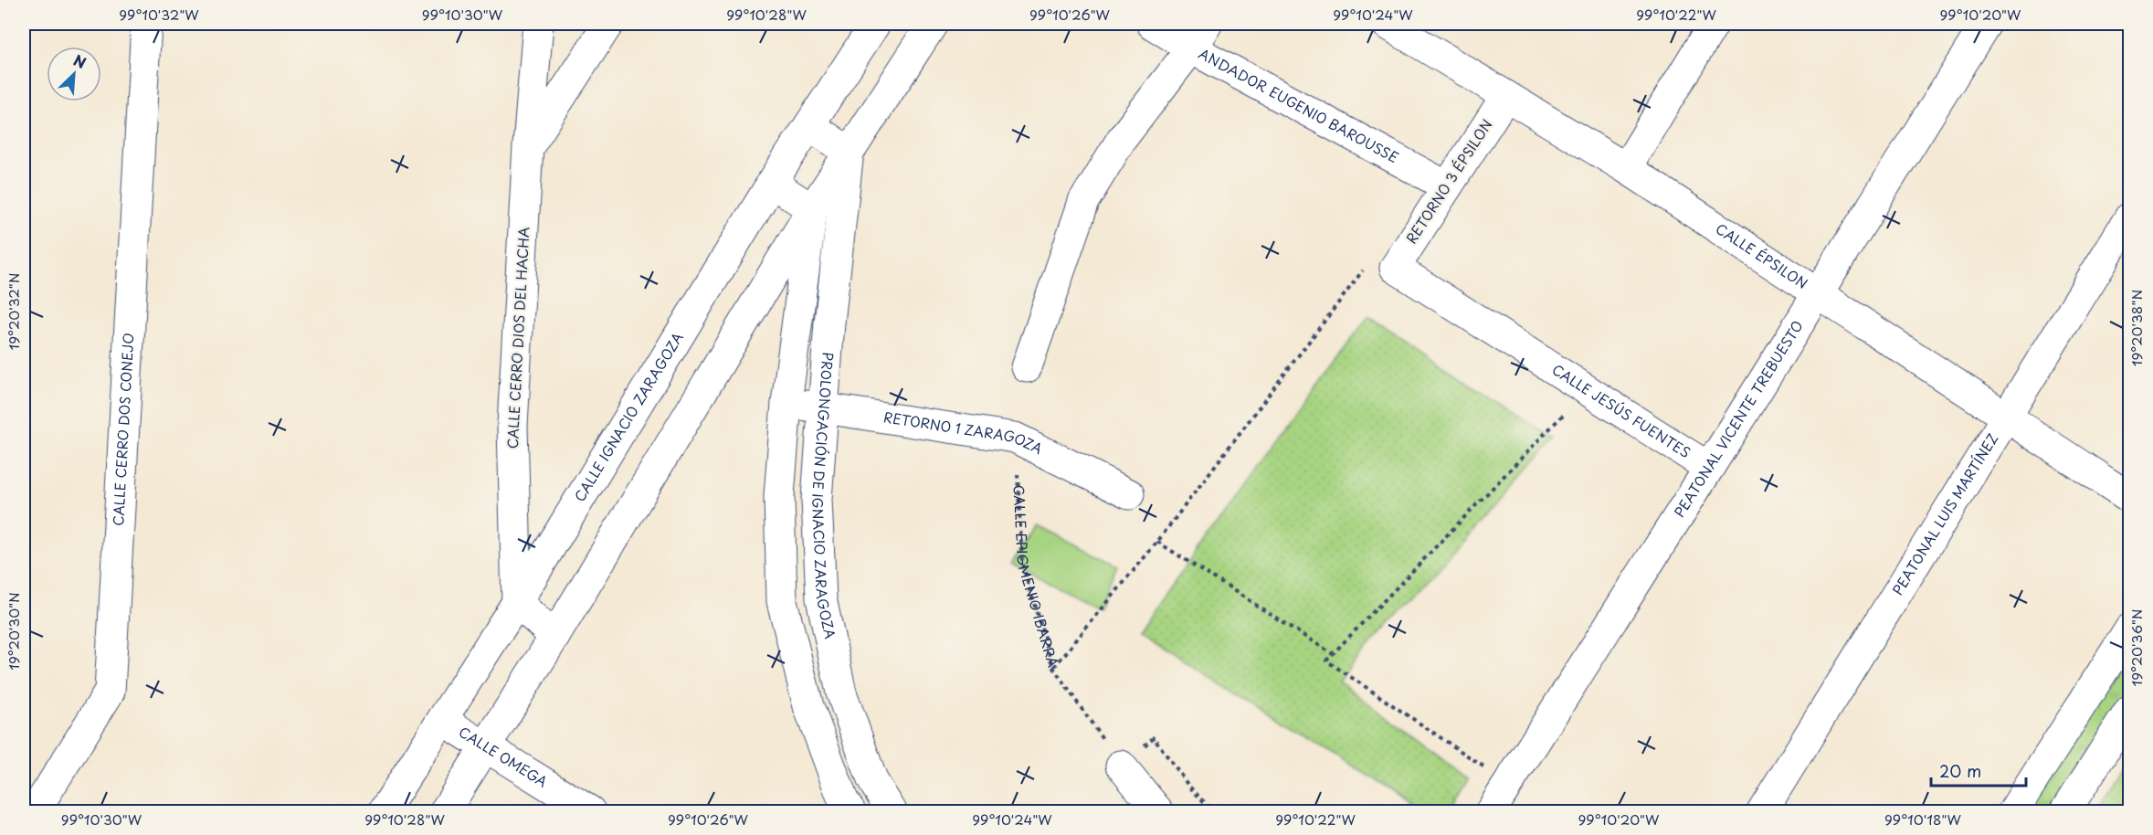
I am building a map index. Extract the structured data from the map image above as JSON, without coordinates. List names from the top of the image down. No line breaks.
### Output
{"streets":{"street":["ANDADOR EUGENIO BAROUSSE","RETORNO 3 ÉPSILON","CALLE ÉPSILON","CALLE CERRO DIOS DEL HACHA","CALLE JESÚS FUENTES","CALLE IGNACIO ZARAGOZA","PEATONAL VICENTE TREBUESTO","CALLE CERRO DOS CONEJO","RETORNO 1 ZARAGOZA","PROLONGACIÓN DE IGNACIO ZARAGOZA","PEATONAL LUIS MARTÍNEZ","CALLE OMEGA"],"path":["CALLE EPIGMENIO IBARRA"]},"crossings":[["ANDADOR EUGENIO BAROUSSE","RETORNO 3 ÉPSILON"],["RETORNO 3 ÉPSILON","CALLE ÉPSILON"],["RETORNO 3 ÉPSILON","CALLE JESÚS FUENTES"],["CALLE ÉPSILON","PEATONAL VICENTE TREBUESTO"],["CALLE ÉPSILON","PEATONAL LUIS MARTÍNEZ"],["CALLE CERRO DIOS DEL HACHA","CALLE IGNACIO ZARAGOZA"],["CALLE JESÚS FUENTES","PEATONAL VICENTE TREBUESTO"],["CALLE IGNACIO ZARAGOZA","CALLE OMEGA"],["RETORNO 1 ZARAGOZA","PROLONGACIÓN DE IGNACIO ZARAGOZA"],["RETORNO 1 ZARAGOZA","CALLE EPIGMENIO IBARRA"]],"scale_bar":"20 m","north":"top right","coordinates":["99°10'32\"W","99°10'30\"W","99°10'28\"W","99°10'26\"W","99°10'24\"W","99°10'22\"W","99°10'20\"W","19°20'32\"N","19°20'38\"N","19°20'30\"N","19°20'36\"N","99°10'18\"W"]}
